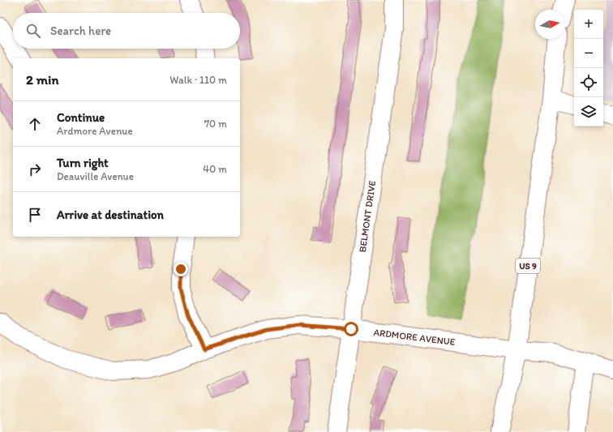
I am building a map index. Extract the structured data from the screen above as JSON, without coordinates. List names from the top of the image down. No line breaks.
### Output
{"streets":{"main road":["BELMONT DRIVE","US 9","ARDMORE AVENUE"]},"crossings":[["BELMONT DRIVE","ARDMORE AVENUE"],["US 9","ARDMORE AVENUE"]],"north":"right","page":{"map_buttons":["+","−"],"search":"Search here","heading":["2 min","Walk · 110 m"],"list":[["Continue","Ardmore Avenue","70 m"],["Turn right","Deauville Avenue","40 m"],"Arrive at destination"]}}
